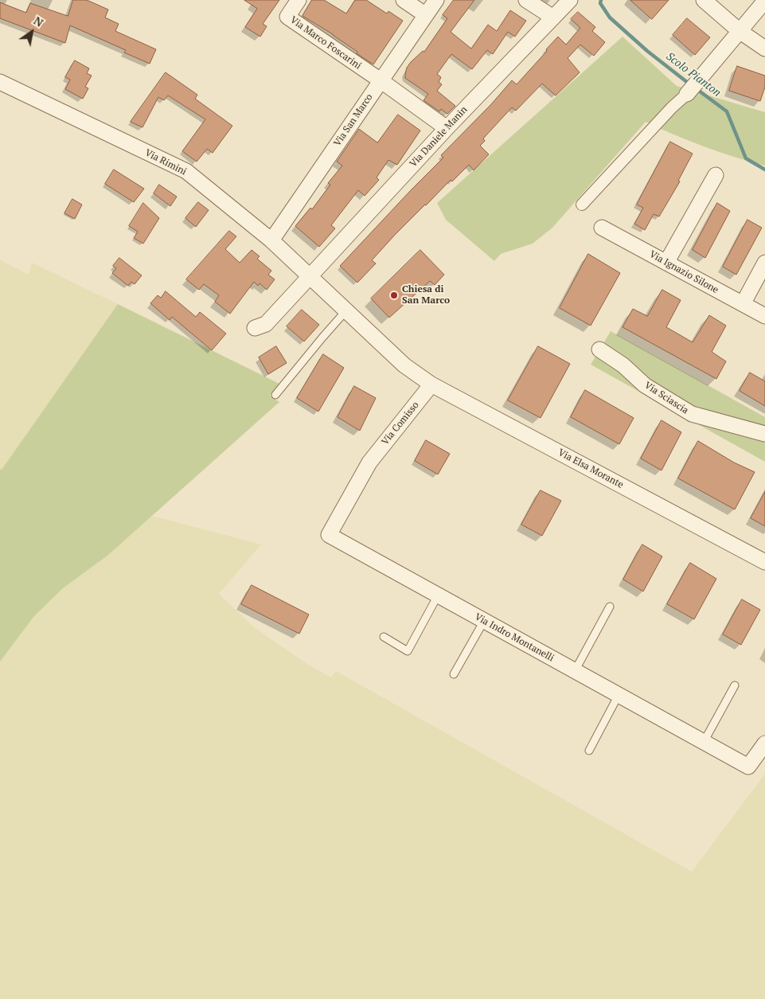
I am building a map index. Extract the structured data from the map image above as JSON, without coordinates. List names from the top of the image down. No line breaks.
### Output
{"streets":{"street":["Via Marco Foscarini","Via San Marco","Via Daniele Manin","Via Rimini","Via Ignazio Silone","Via Sciascia","Via Comisso","Via Elsa Morante","Via Indro Montanelli"]},"crossings":[["Via Marco Foscarini","Via San Marco"],["Via San Marco","Via Rimini"],["Via Daniele Manin","Via Rimini"],["Via Rimini","Via Elsa Morante"],["Via Comisso","Via Elsa Morante"],["Via Comisso","Via Indro Montanelli"]],"water":["Scolo Pianton"],"places":["Chiesa di San Marco"],"north":"top right"}
